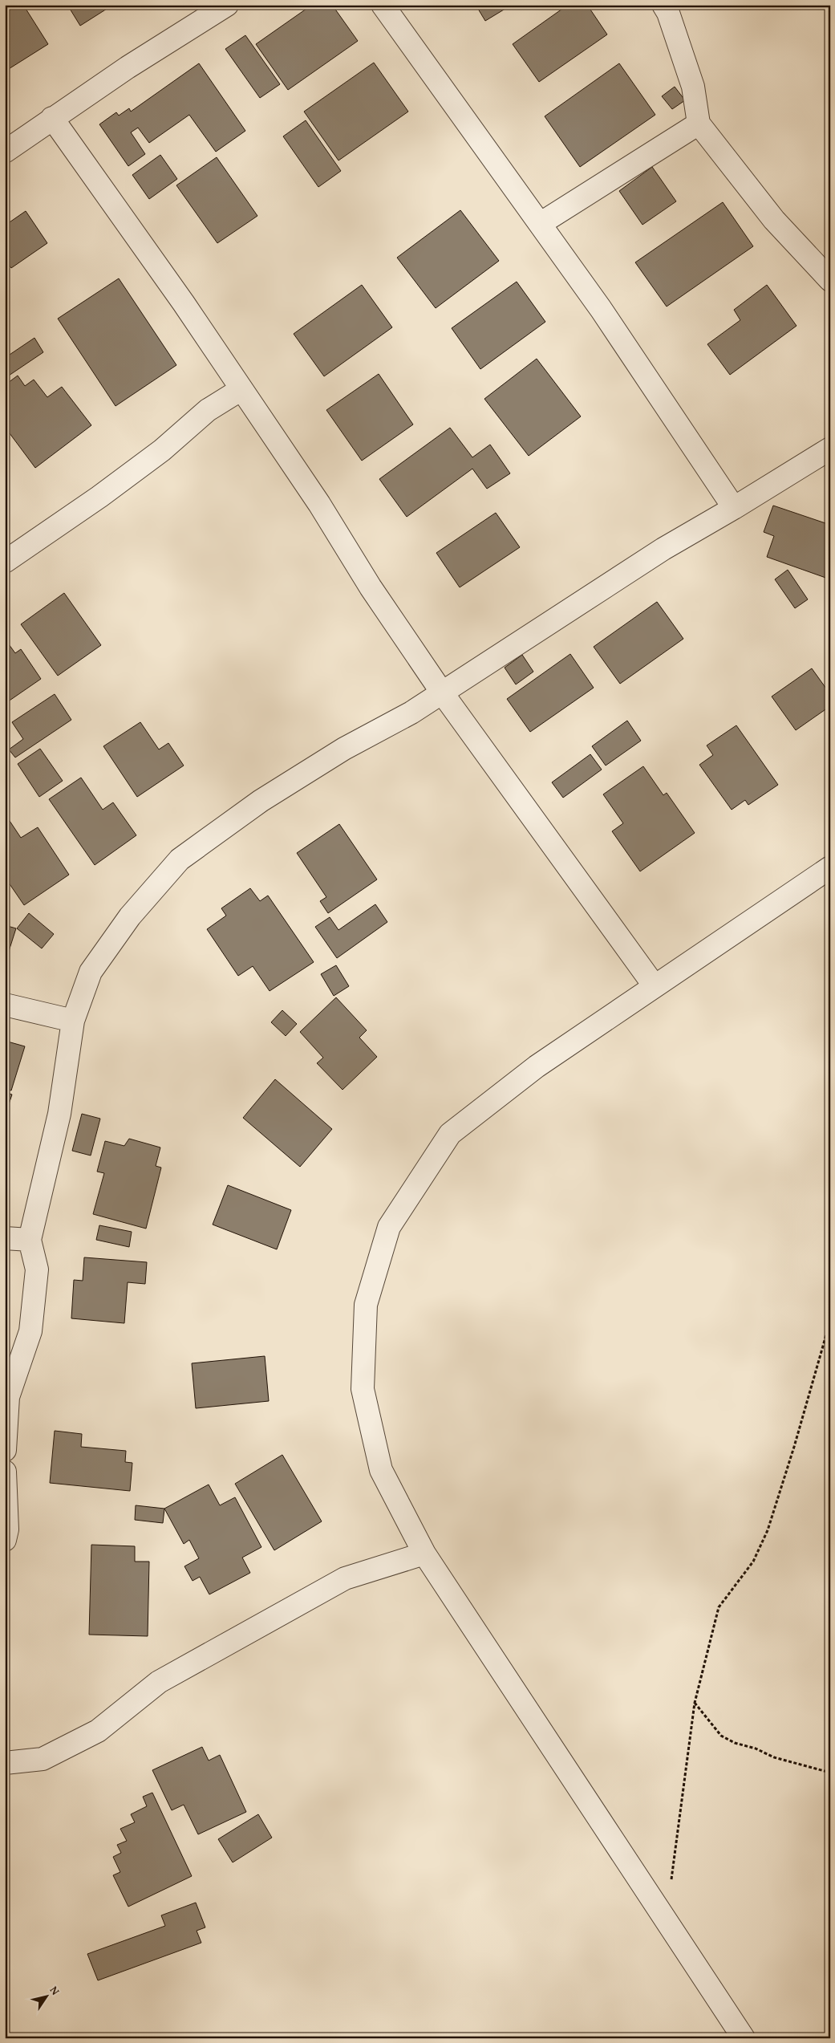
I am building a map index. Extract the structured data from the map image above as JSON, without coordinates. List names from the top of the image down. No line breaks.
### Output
{"north":"top right"}
